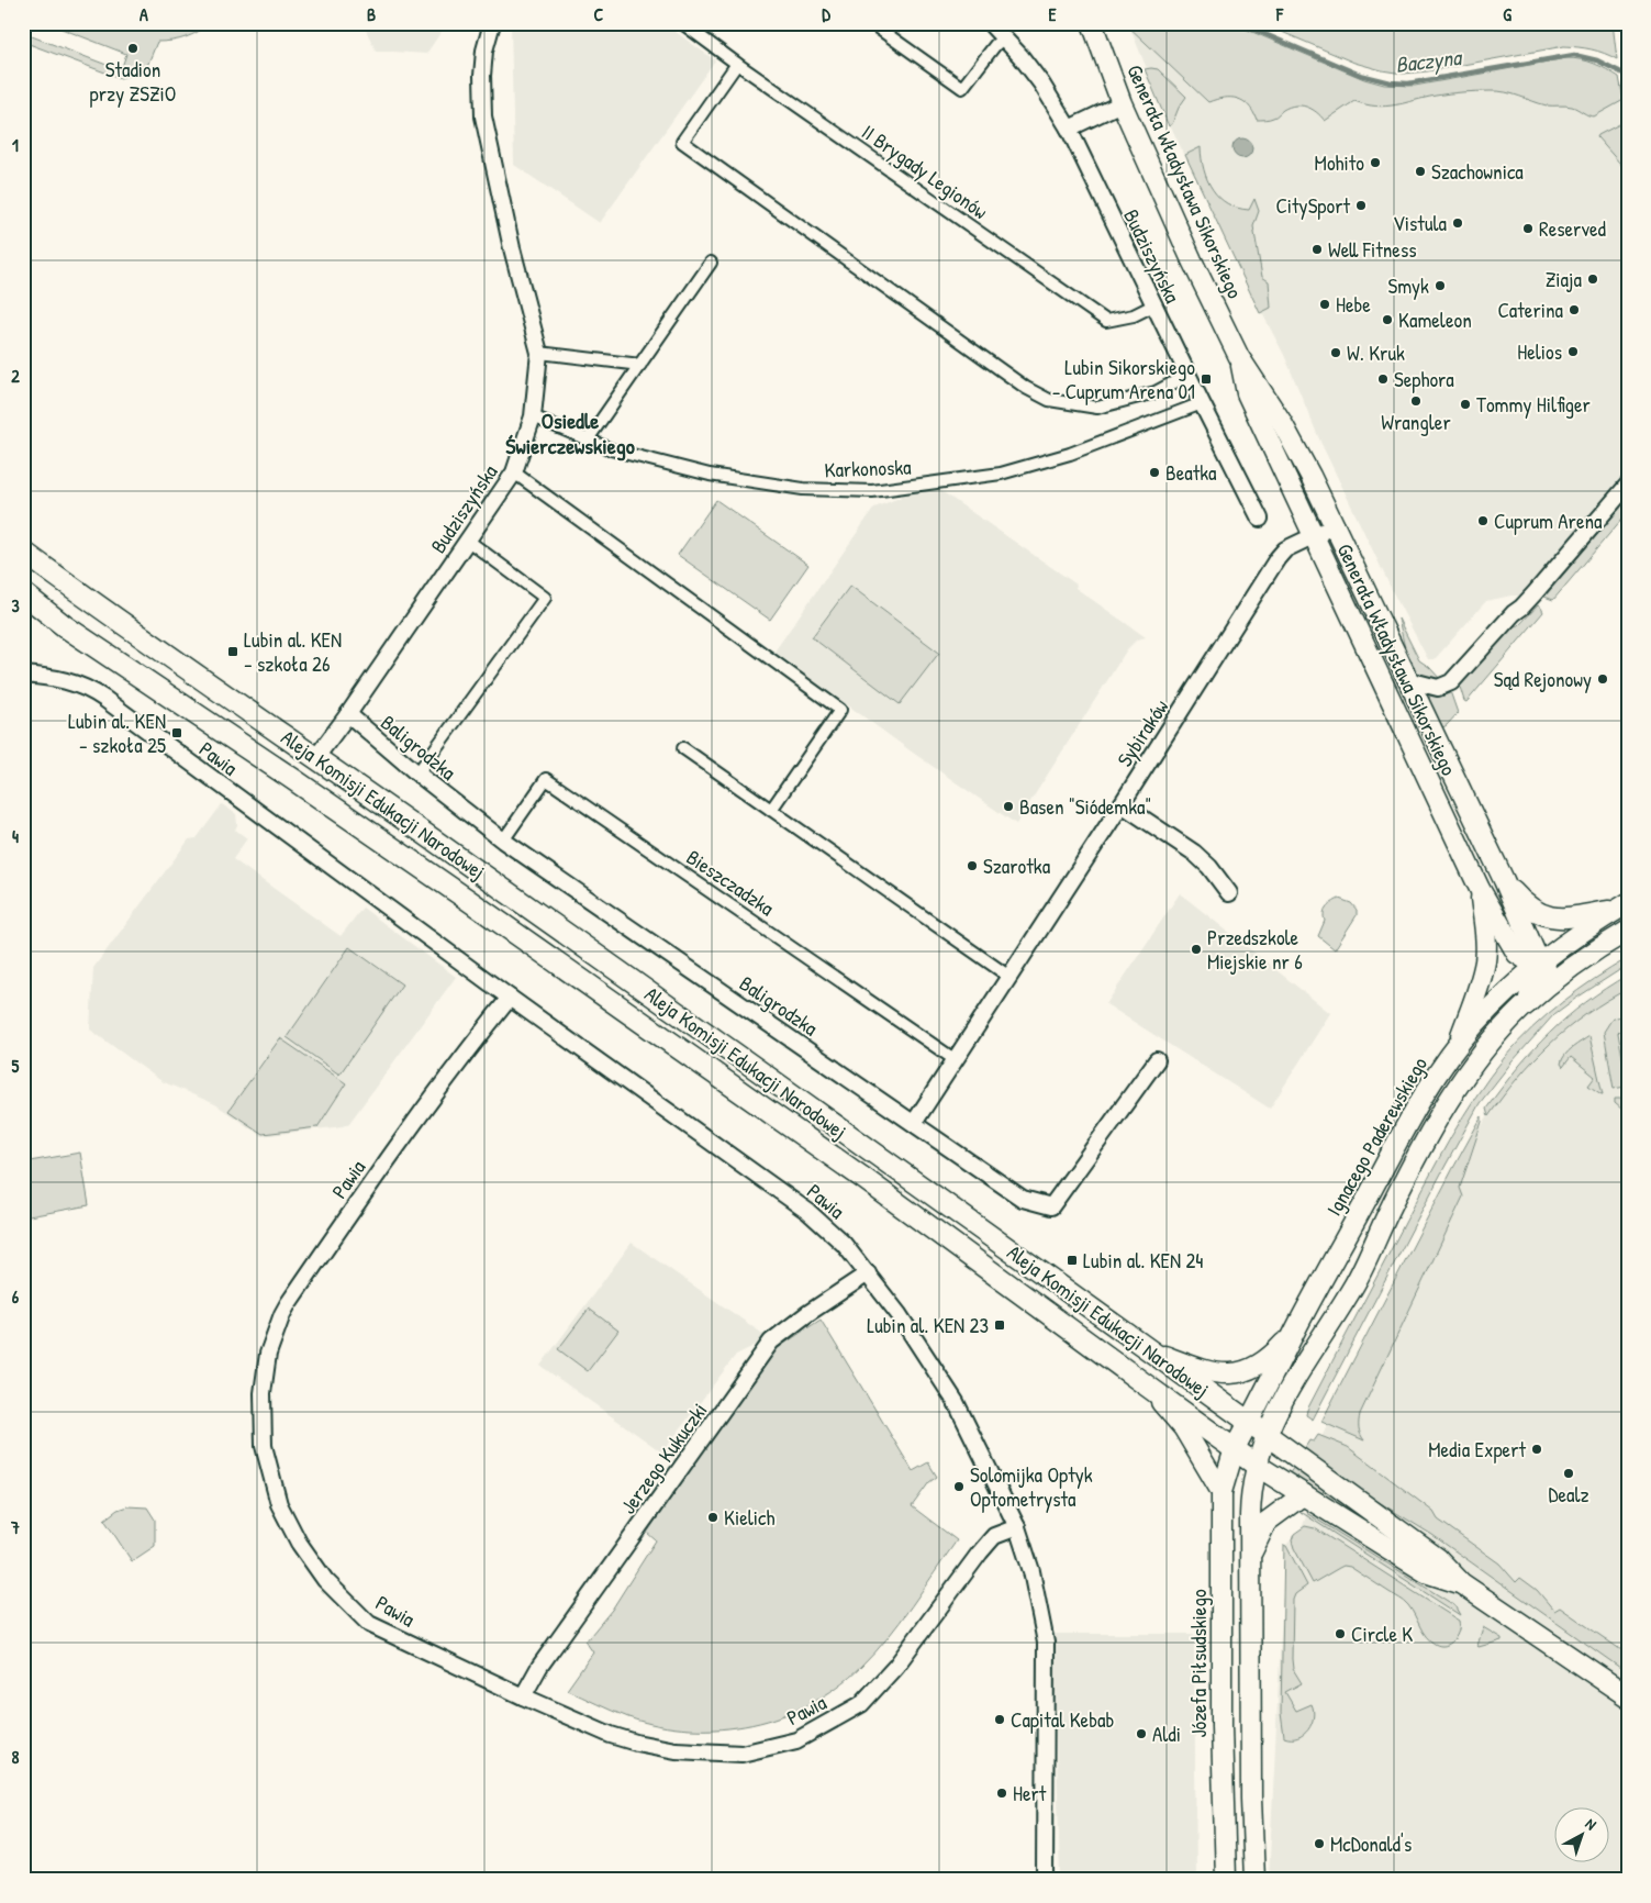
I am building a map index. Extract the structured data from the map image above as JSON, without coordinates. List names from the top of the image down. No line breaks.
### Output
{"streets":{"main road":["Aleja Komisji Edukacji Narodowej"],"street":["II Brygady Legionów","Generała Władysława Sikorskiego","Budziszyńska","Karkonoska","Sybiraków","Baligrodzka","Pawia","Bieszczadzka","Ignacego Paderewskiego","Jerzego Kukuczki","Józefa Piłsudskiego"]},"crossings":[["II Brygady Legionów","Budziszyńska"],["Generała Władysława Sikorskiego","Sybiraków"],["Generała Władysława Sikorskiego","Ignacego Paderewskiego"],["Budziszyńska","Karkonoska"],["Budziszyńska","Baligrodzka"],["Budziszyńska","Aleja Komisji Edukacji Narodowej"],["Sybiraków","Baligrodzka"],["Sybiraków","Bieszczadzka"],["Baligrodzka","Bieszczadzka"],["Pawia","Jerzego Kukuczki"],["Aleja Komisji Edukacji Narodowej","Ignacego Paderewskiego"],["Aleja Komisji Edukacji Narodowej","Józefa Piłsudskiego"],["Ignacego Paderewskiego","Józefa Piłsudskiego"]],"districts":["Osiedle Świerczewskiego"],"water":["Baczyna"],"places":{"other":["Stadion przy ZSZiO","Mohito","Szachownica","CitySport","Vistula","Reserved","Well Fitness","Ziaja","Smyk","Hebe","Caterina","Kameleon","Helios","W. Kruk","Sephora","Wrangler","Tommy Hilfiger","Beatka","Cuprum Arena","Sąd Rejonowy","Basen \"Siódemka\"","Szarotka","Przedszkole Miejskie nr 6","Media Expert","Dealz","Solomijka Optyk Optometrysta","Kielich","Circle K","Capital Kebab","Aldi","Hert","McDonald's"],"transit":["Lubin Sikorskiego - Cuprum Arena 01","Lubin al. KEN - szkoła 26","Lubin al. KEN - szkoła 25","Lubin al. KEN 24","Lubin al. KEN 23"]},"north":"top right","grid":{"columns":["A","B","C","D","E","F","G"],"rows":["1","2","3","4","5","6","7","8"]}}
